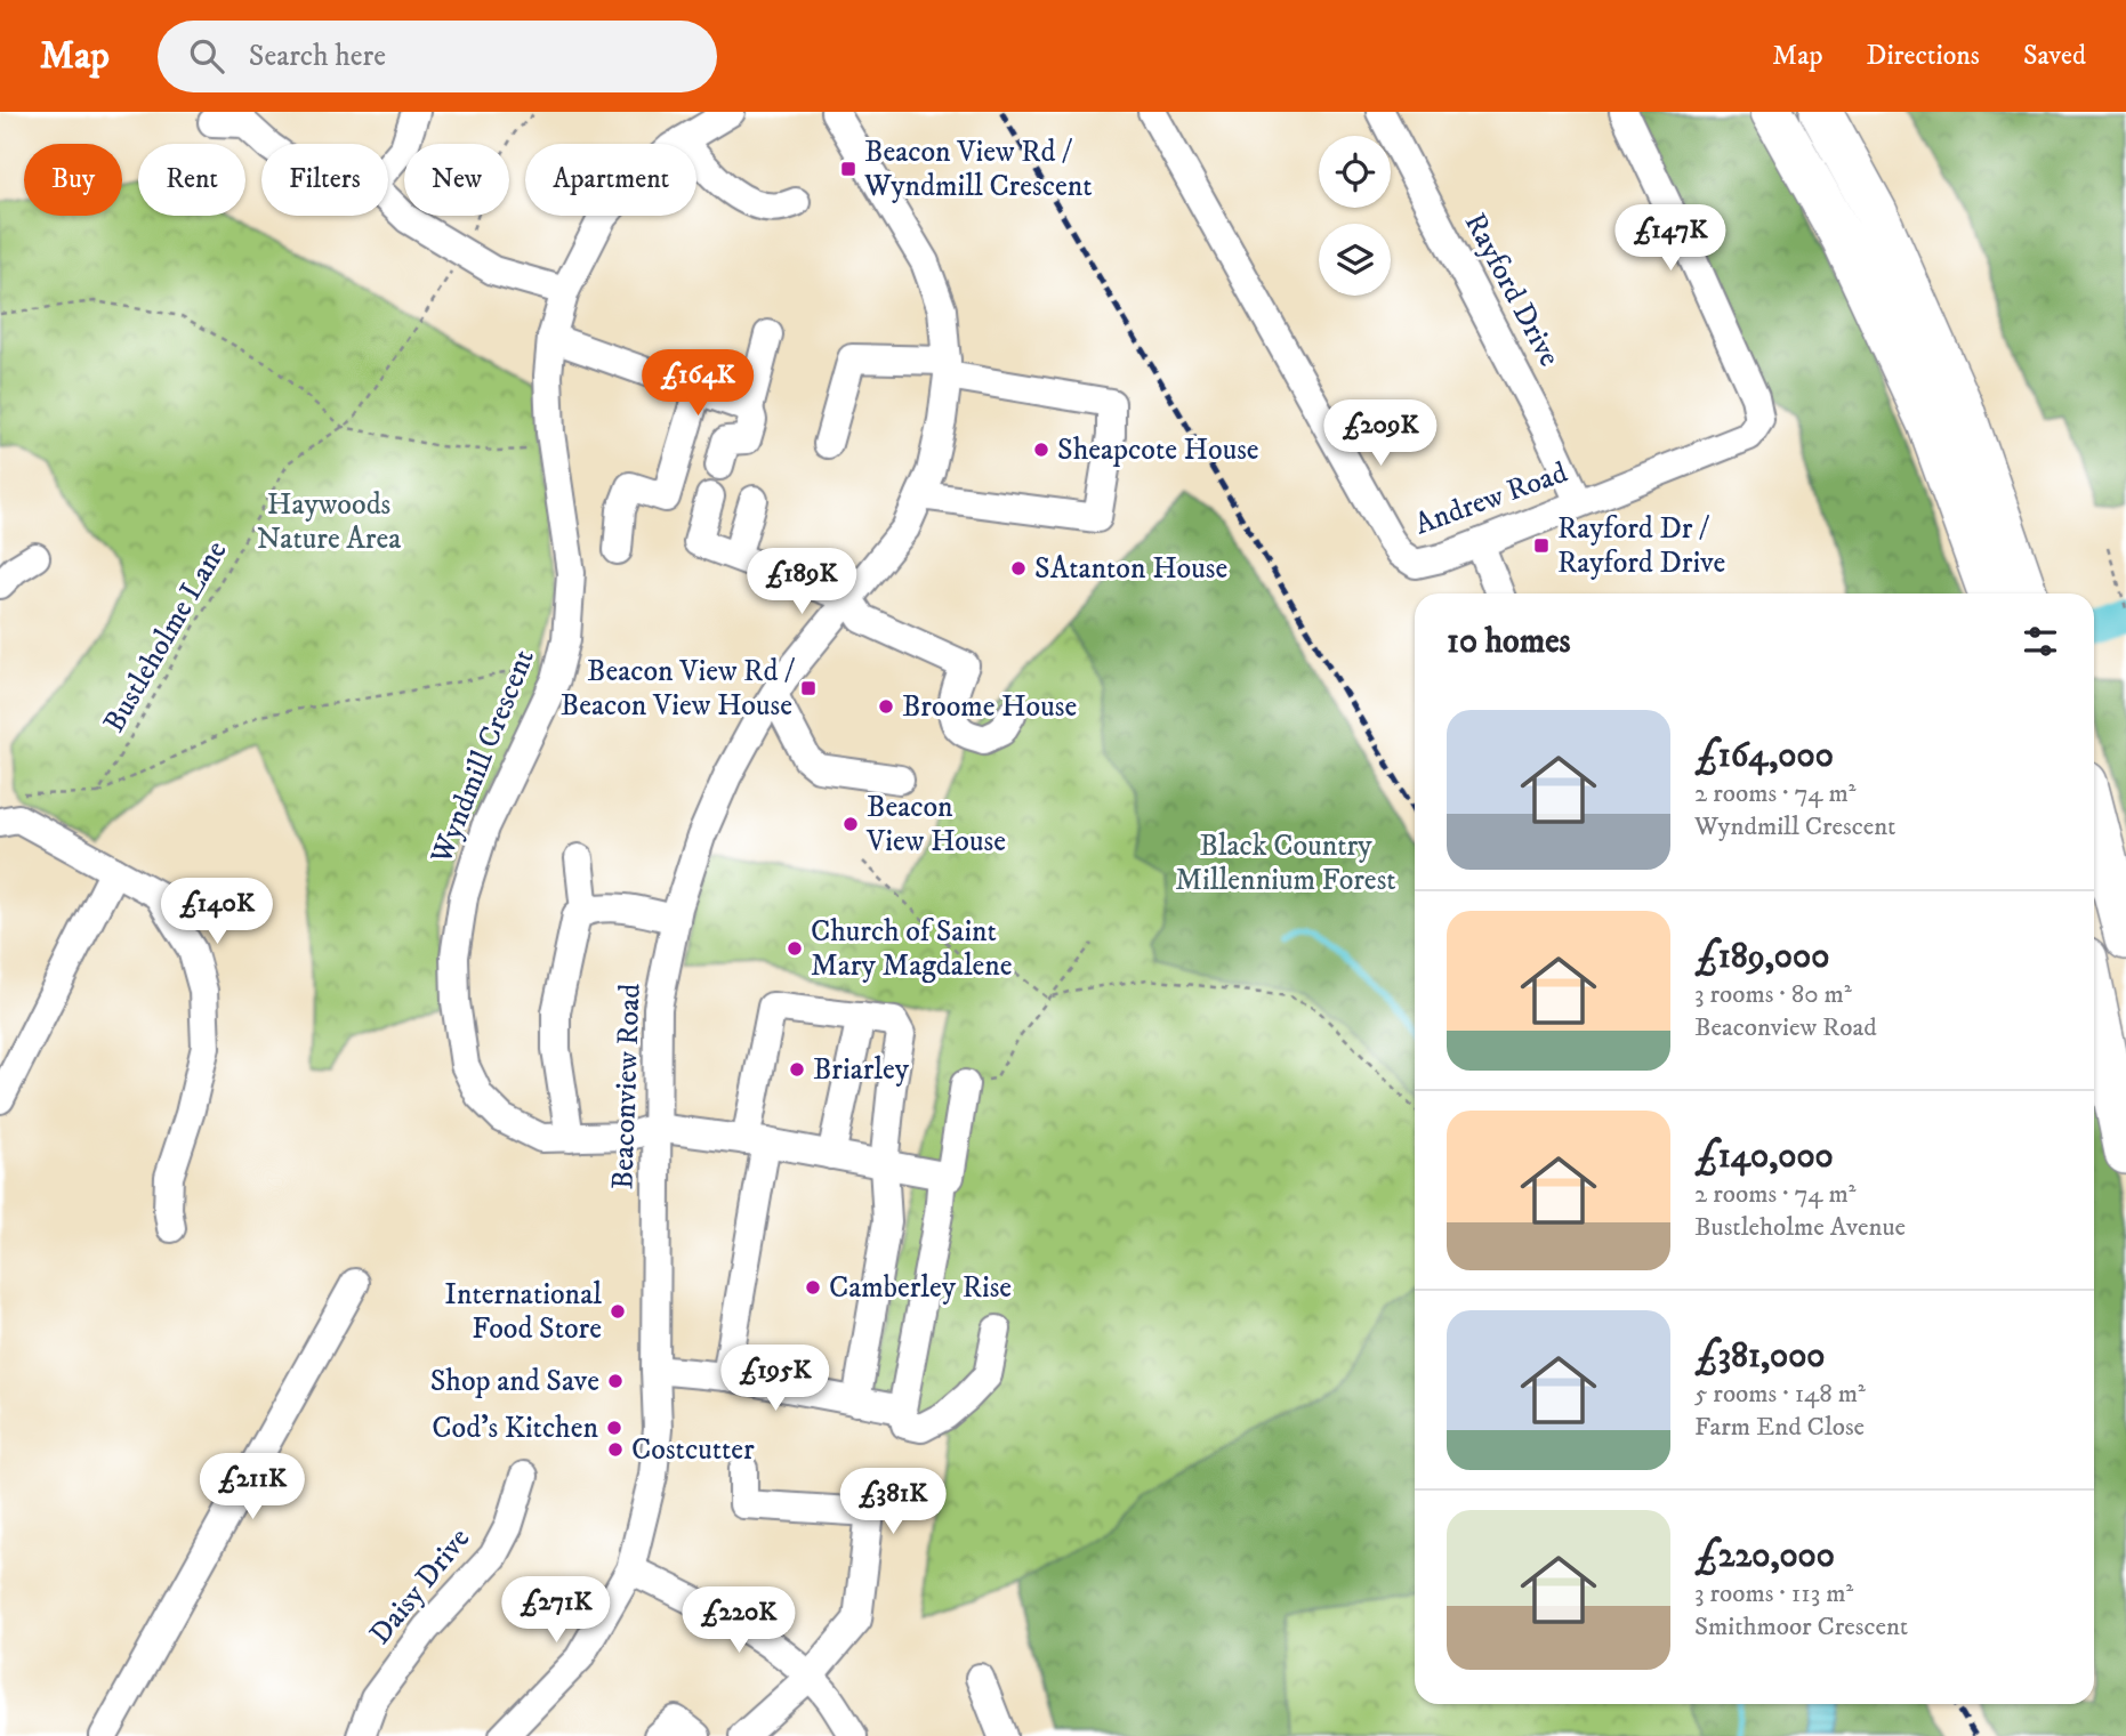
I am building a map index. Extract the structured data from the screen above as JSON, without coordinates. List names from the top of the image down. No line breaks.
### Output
{"streets":{"street":["Rayford Drive","Andrew Road","Wyndmill Crescent","Beaconview Road","Daisy Drive"],"path":["Bustleholme Lane"]},"crossings":[["Rayford Drive","Andrew Road"],["Wyndmill Crescent","Beaconview Road"]],"parks":["Haywoods Nature Area","Black Country Millennium Forest"],"places":{"transit":["Beacon View Rd / Wyndmill Crescent","Rayford Dr / Rayford Drive","Beacon View Rd / Beacon View House"],"other":["Sheapcote House","SAtanton House","Broome House","Beacon View House","Church of Saint Mary Magdalene","Briarley","Camberley Rise","International Food Store","Shop and Save","Cod's Kitchen","Costcutter"]},"page":{"header":"Map","search":"Search here","nav":["Map","Directions","Saved"],"chip":["Buy","Rent","Filters","New","Apartment"],"price":["£147K","£164K","£209K","£189K","£140K","£195K","£211K","£381K","£271K","£220K"],"heading":"10 homes","list":[{"name":"£164,000","note":"2 rooms · 74 m² · Wyndmill Crescent"},{"name":"£189,000","note":"3 rooms · 80 m² · Beaconview Road"},{"name":"£140,000","note":"2 rooms · 74 m² · Bustleholme Avenue"},{"name":"£381,000","note":"5 rooms · 148 m² · Farm End Close"},{"name":"£220,000","note":"3 rooms · 113 m² · Smithmoor Crescent"}]}}
